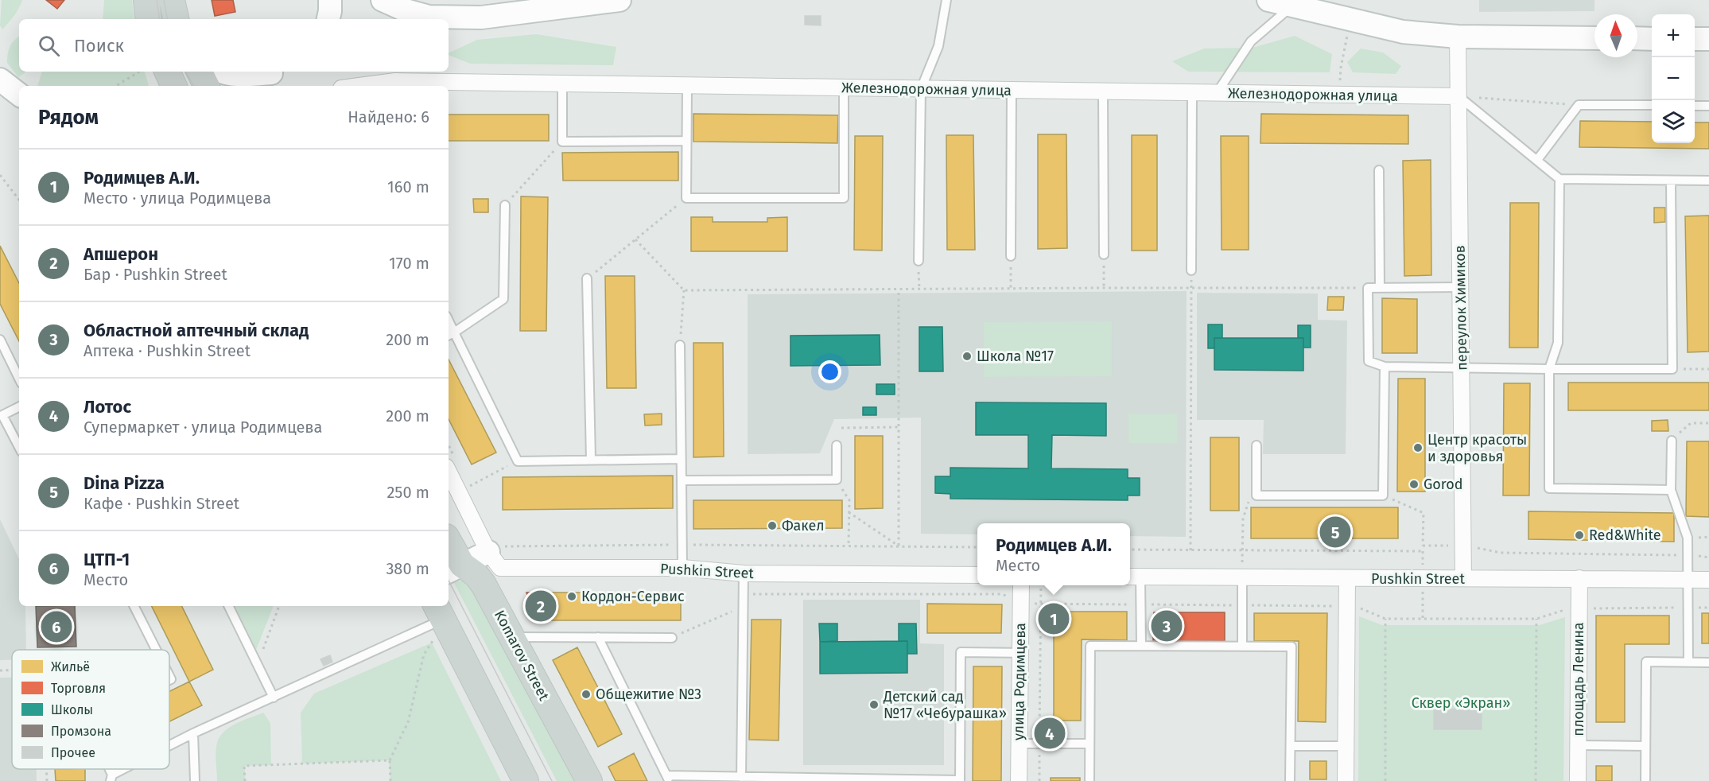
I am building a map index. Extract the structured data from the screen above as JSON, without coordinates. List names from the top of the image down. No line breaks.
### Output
{"streets":{"main road":["Komarov Street"],"street":["Железнодорожная улица","переулок Химиков","Pushkin Street","площадь Ленина","улица Родимцева"]},"crossings":[["Железнодорожная улица","переулок Химиков"],["переулок Химиков","Pushkin Street"],["Pushkin Street","площадь Ленина"]],"parks":["Сквер «Экран»"],"places":["Школа №17","Центр красоты и здоровья","Gorod","Факел","Red&White","Кордон-Сервис","Общежитие №3","Детский сад №17 «Чебурашка»"],"legend":["Жильё","Торговля","Школы","Промзона","Прочее"],"north":"top","page":{"map_buttons":["+","−"],"search":"Поиск","heading":["Рядом","Найдено: 6"],"list":[{"mark":"1","name":"Родимцев А.И.","note":"Место · улица Родимцева","value":"160 m"},{"mark":"2","name":"Апшерон","note":"Бар · Pushkin Street","value":"170 m"},{"mark":"3","name":"Областной аптечный склад","note":"Аптека · Pushkin Street","value":"200 m"},{"mark":"4","name":"Лотос","note":"Супермаркет · улица Родимцева","value":"200 m"},{"mark":"5","name":"Dina Pizza","note":"Кафе · Pushkin Street","value":"250 m"},{"mark":"6","name":"ЦТП-1","note":"Место","value":"380 m"}],"pins":["5","2","1","3","6","4"],"popup":["Родимцев А.И.","Место"]}}
